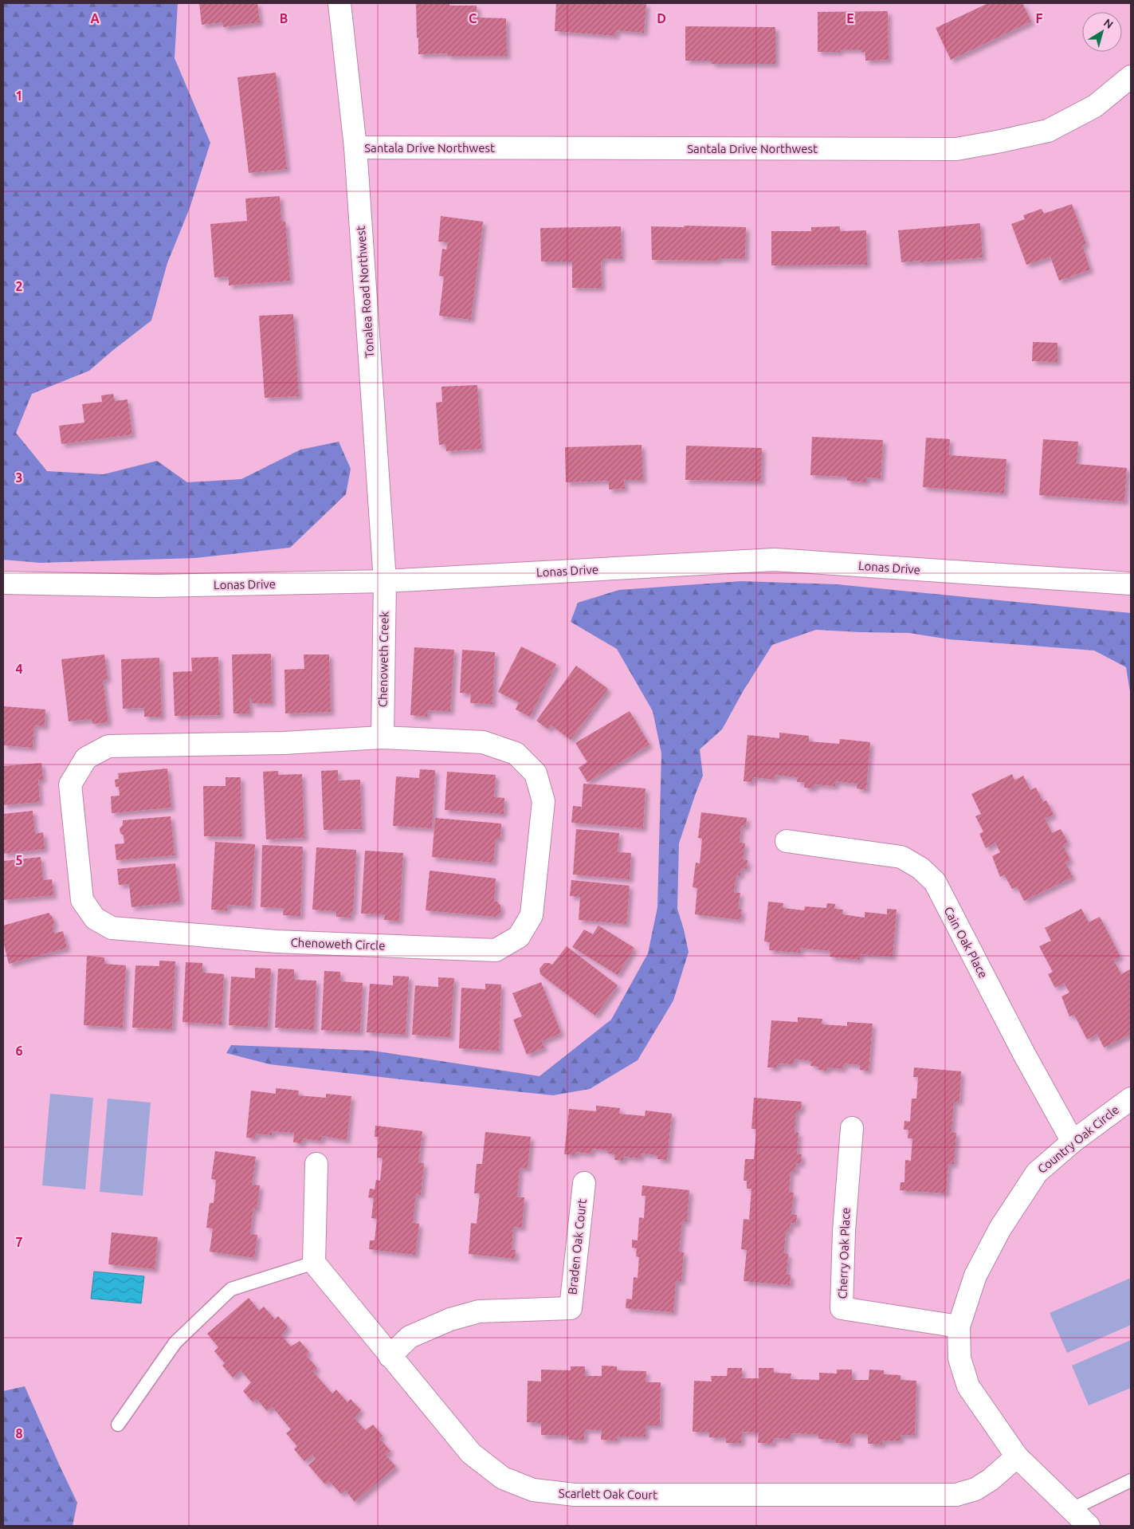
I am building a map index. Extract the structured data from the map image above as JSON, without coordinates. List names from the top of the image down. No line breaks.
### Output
{"streets":{"street":["Santala Drive Northwest","Tonalea Road Northwest","Lonas Drive","Chenoweth Creek","Cain Oak Place","Chenoweth Circle","Country Oak Circle","Braden Oak Court","Cherry Oak Place","Scarlett Oak Court"]},"crossings":[["Santala Drive Northwest","Tonalea Road Northwest"],["Tonalea Road Northwest","Lonas Drive"],["Tonalea Road Northwest","Chenoweth Creek"],["Lonas Drive","Chenoweth Creek"],["Chenoweth Creek","Chenoweth Circle"],["Cain Oak Place","Country Oak Circle"],["Country Oak Circle","Cherry Oak Place"],["Country Oak Circle","Scarlett Oak Court"],["Braden Oak Court","Scarlett Oak Court"]],"north":"top right","grid":{"columns":["A","B","C","D","E","F"],"rows":["1","2","3","4","5","6","7","8"]}}
